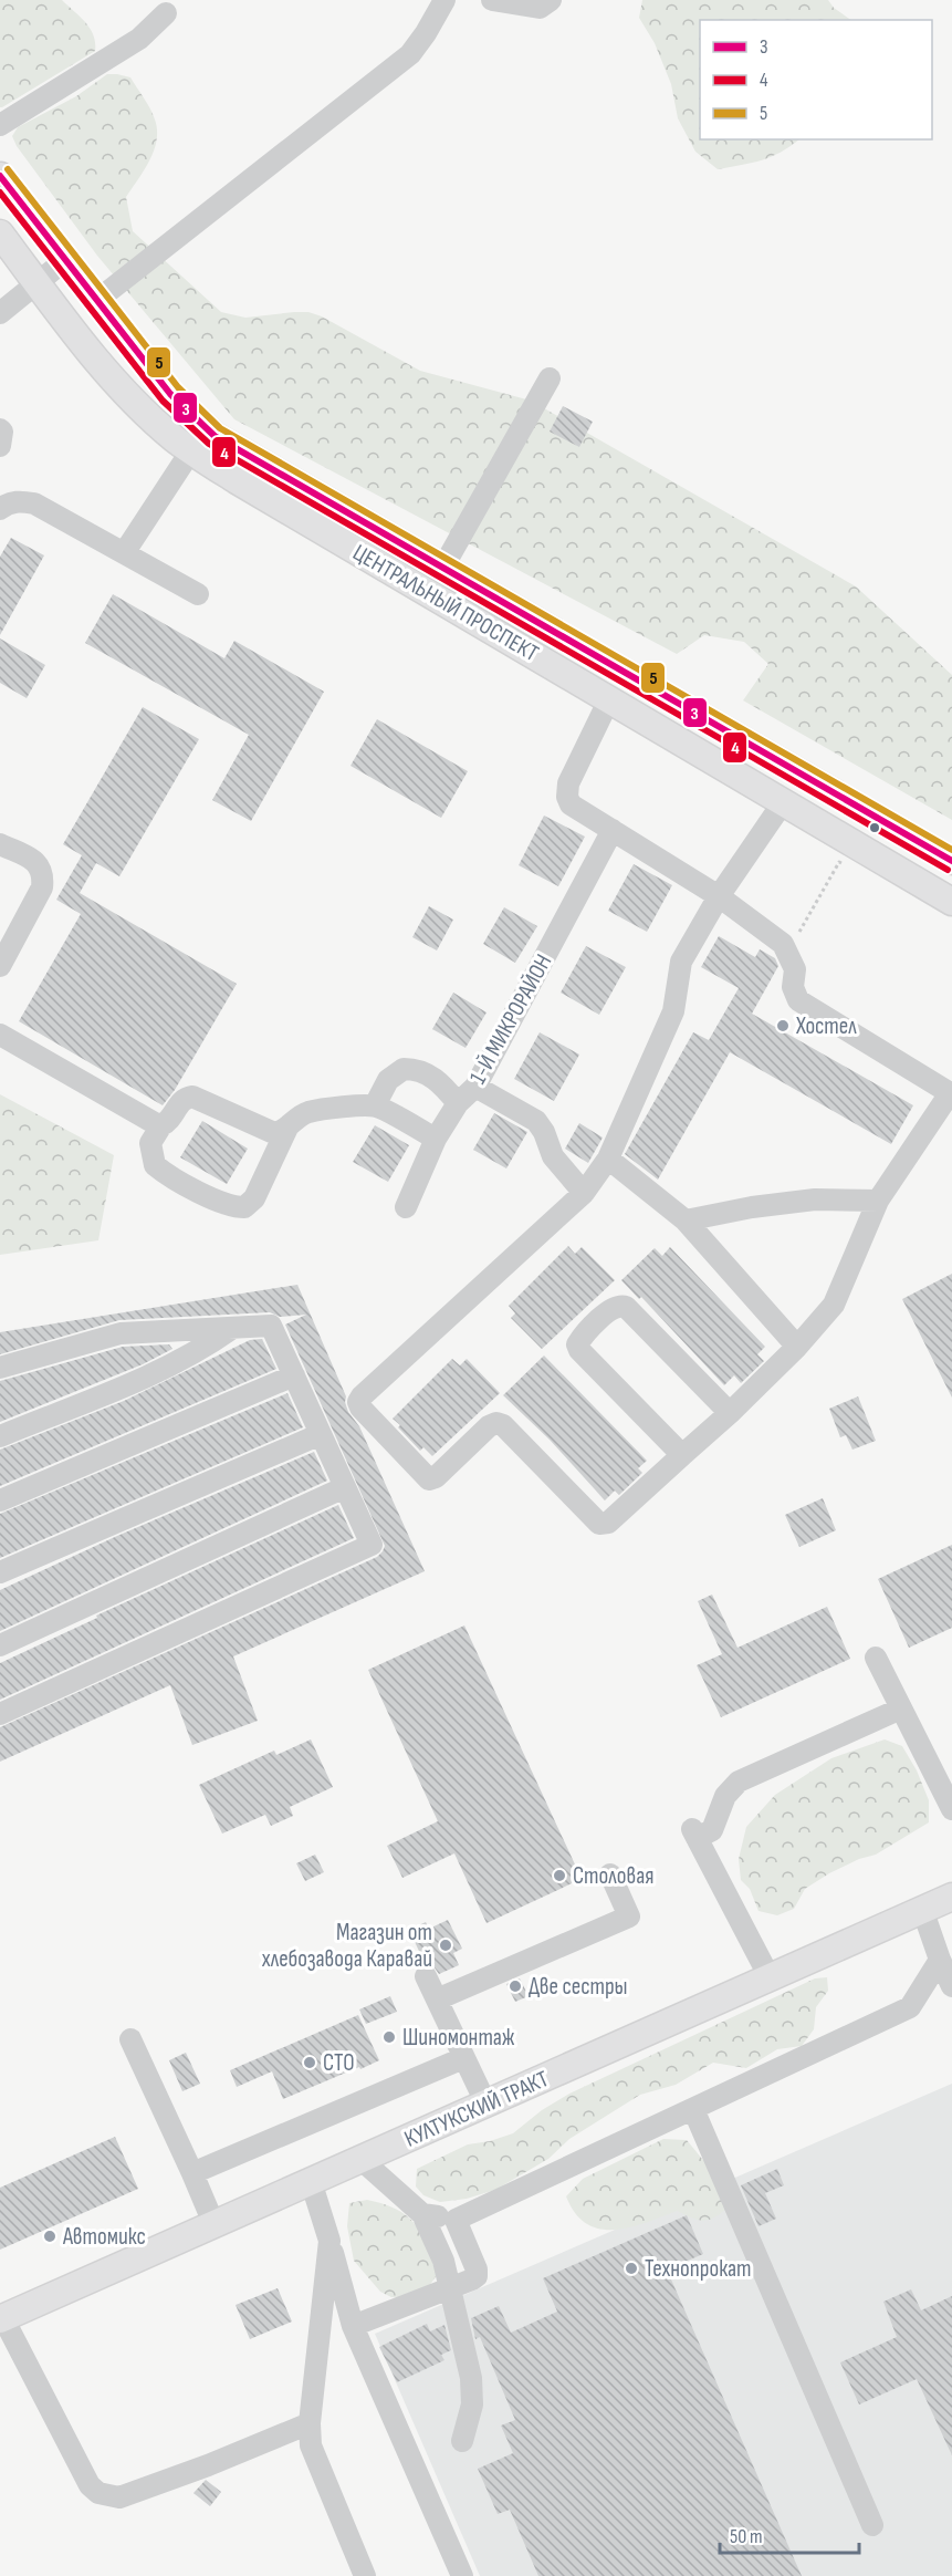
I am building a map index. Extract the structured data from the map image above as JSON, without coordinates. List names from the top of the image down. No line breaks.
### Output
{"streets":{"main road":["ЦЕНТРАЛЬНЫЙ ПРОСПЕКТ","КУЛТУКСКИЙ ТРАКТ"],"street":["1-Й МИКРОРАЙОН"]},"places":["Хостел","Столовая","Магазин от хлебозавода Каравай","Две сестры","Шиномонтаж","СТО","Автомикс","Технопрокат"],"lines":["transit line 5","transit line 3","transit line 4"],"legend":["3","4","5"],"scale_bar":"50 m"}
